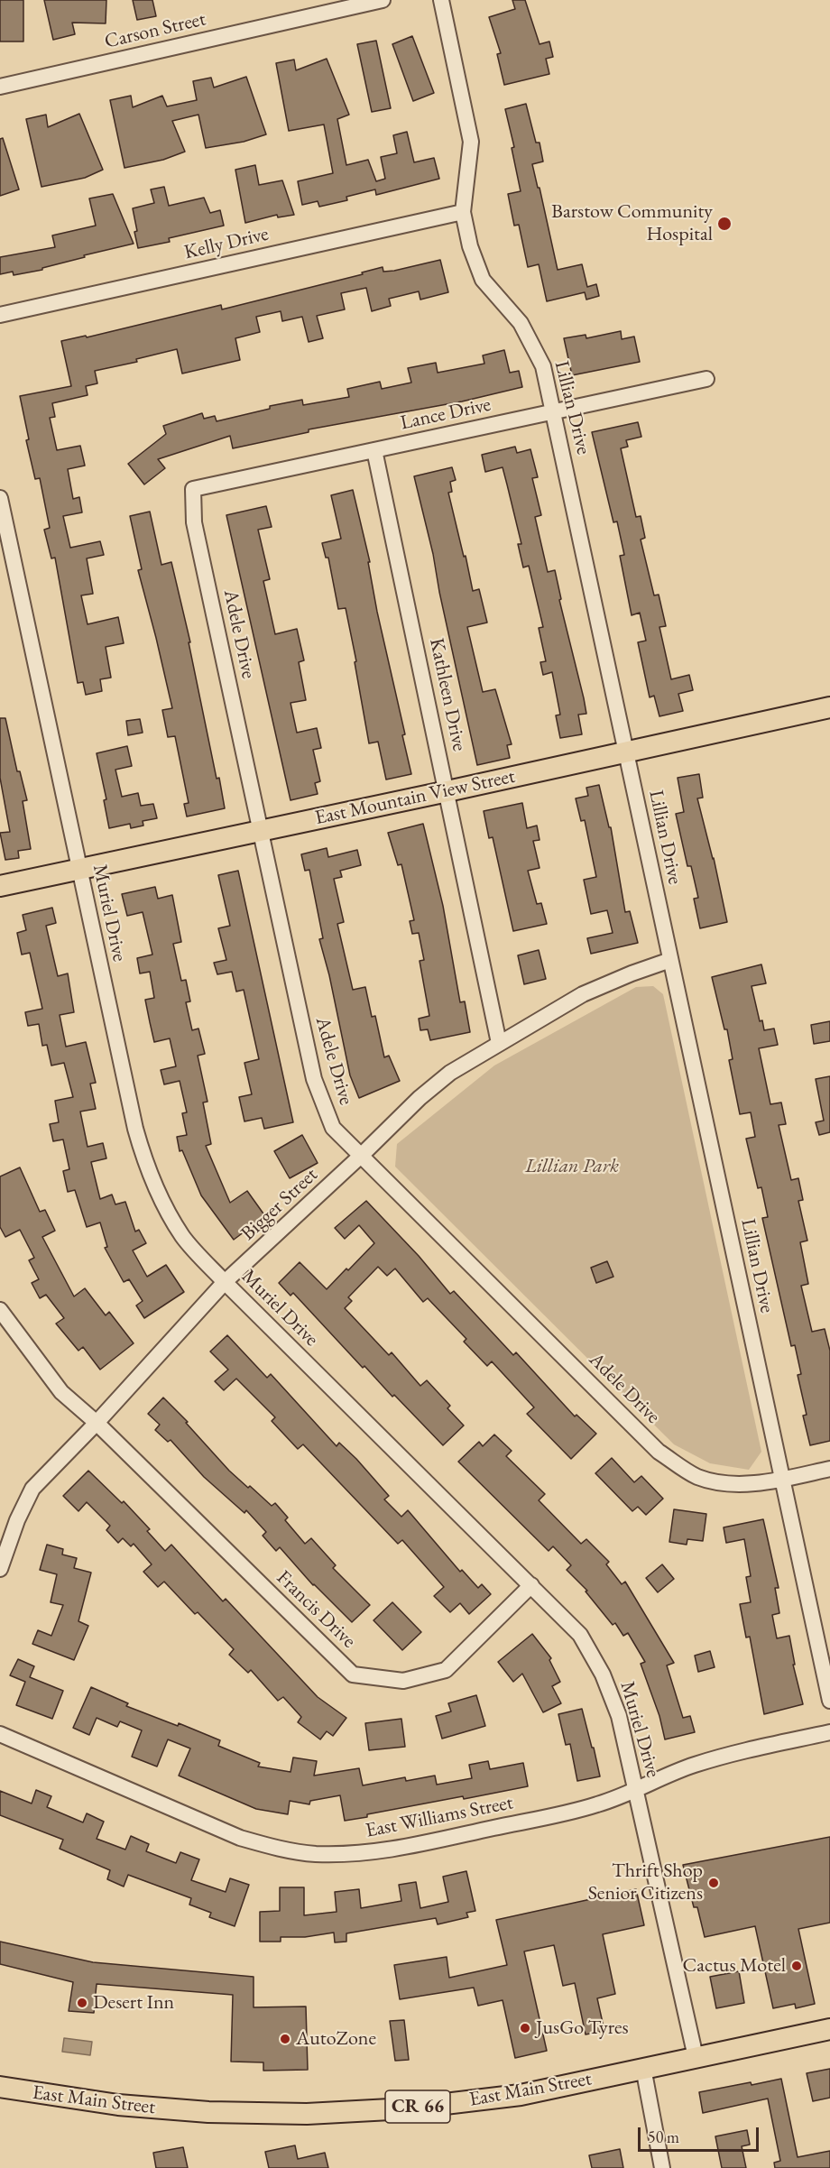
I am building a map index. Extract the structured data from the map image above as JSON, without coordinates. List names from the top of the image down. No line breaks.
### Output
{"streets":{"main road":["East Mountain View Street","East Main Street","CR 66"],"street":["Carson Street","Kelly Drive","Lillian Drive","Lance Drive","Adele Drive","Kathleen Drive","Muriel Drive","Bigger Street","Francis Drive","East Williams Street"]},"crossings":[["Kelly Drive","Lillian Drive"],["Lillian Drive","Lance Drive"],["Lillian Drive","Adele Drive"],["Lillian Drive","East Mountain View Street"],["Lillian Drive","Bigger Street"],["Lance Drive","Adele Drive"],["Lance Drive","Kathleen Drive"],["Adele Drive","East Mountain View Street"],["Adele Drive","Bigger Street"],["Kathleen Drive","East Mountain View Street"],["Kathleen Drive","Bigger Street"],["East Mountain View Street","Muriel Drive"],["Muriel Drive","Bigger Street"],["Muriel Drive","Francis Drive"],["Muriel Drive","East Williams Street"],["Muriel Drive","East Main Street"],["Bigger Street","Francis Drive"]],"parks":["Lillian Park"],"places":["Barstow Community Hospital","Thrift Shop Senior Citizens","Cactus Motel","Desert Inn","JusGo Tyres","AutoZone"],"scale_bar":"50 m"}
